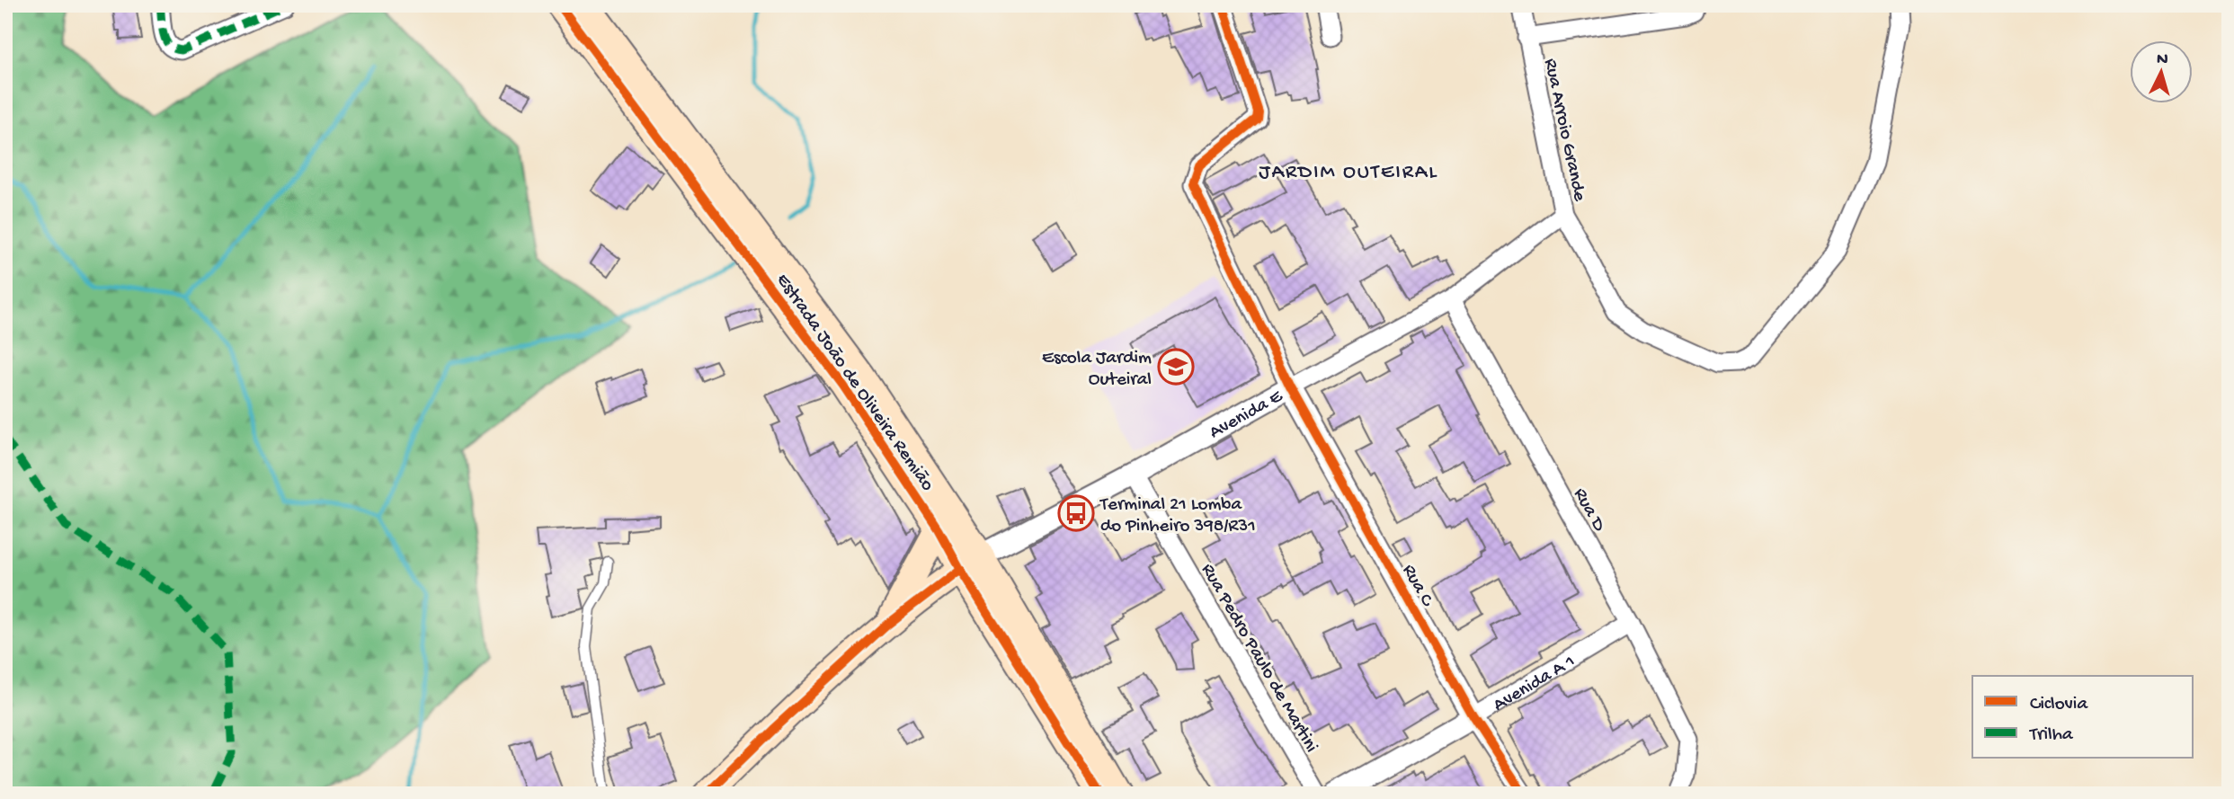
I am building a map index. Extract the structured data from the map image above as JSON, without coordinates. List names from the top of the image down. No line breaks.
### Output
{"streets":{"main road":["Estrada João de Oliveira Remião"],"street":["Rua Arroio Grande","Avenida E","Rua D","Rua C","Rua Pedro Paulo de Martini","Avenida A 1"]},"crossings":[["Rua Arroio Grande","Avenida E"],["Estrada João de Oliveira Remião","Avenida E"],["Avenida E","Rua D"],["Avenida E","Rua C"],["Avenida E","Rua Pedro Paulo de Martini"],["Rua D","Avenida A 1"],["Rua C","Avenida A 1"]],"districts":["JARDIM OUTEIRAL"],"places":{"school or university":["Escola Jardim Outeiral"],"bus stop":["Terminal 21 Lomba do Pinheiro 398/R31"]},"legend":["Ciclovia","Trilha"],"north":"top"}
